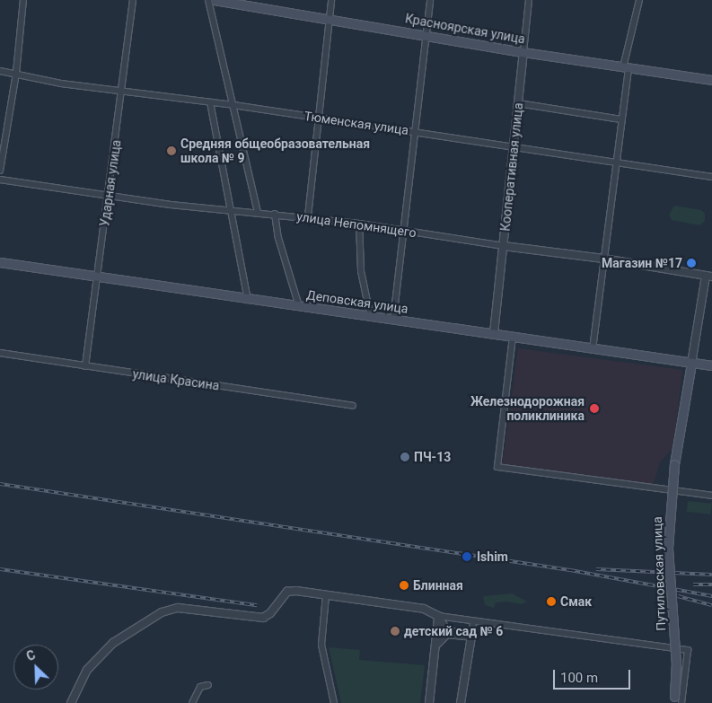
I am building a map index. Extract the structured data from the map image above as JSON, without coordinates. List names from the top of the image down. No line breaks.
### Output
{"streets":{"main road":["Красноярская улица","Деповская улица","Путиловская улица"],"street":["Тюменская улица","Кооперативная улица","Ударная улица","улица Непомнящего","улица Красина"]},"crossings":[["Красноярская улица","Кооперативная улица"],["Тюменская улица","Кооперативная улица"],["Тюменская улица","Ударная улица"],["Кооперативная улица","улица Непомнящего"],["Кооперативная улица","Деповская улица"],["Ударная улица","улица Непомнящего"],["Ударная улица","Деповская улица"],["Ударная улица","улица Красина"],["Деповская улица","Путиловская улица"]],"places":["Средняя общеобразовательная школа № 9","Магазин №17","Железнодорожная поликлиника","ПЧ-13","Ishim","Блинная","Смак","детский сад № 6"],"scale_bar":"100 m","north":"top left"}
